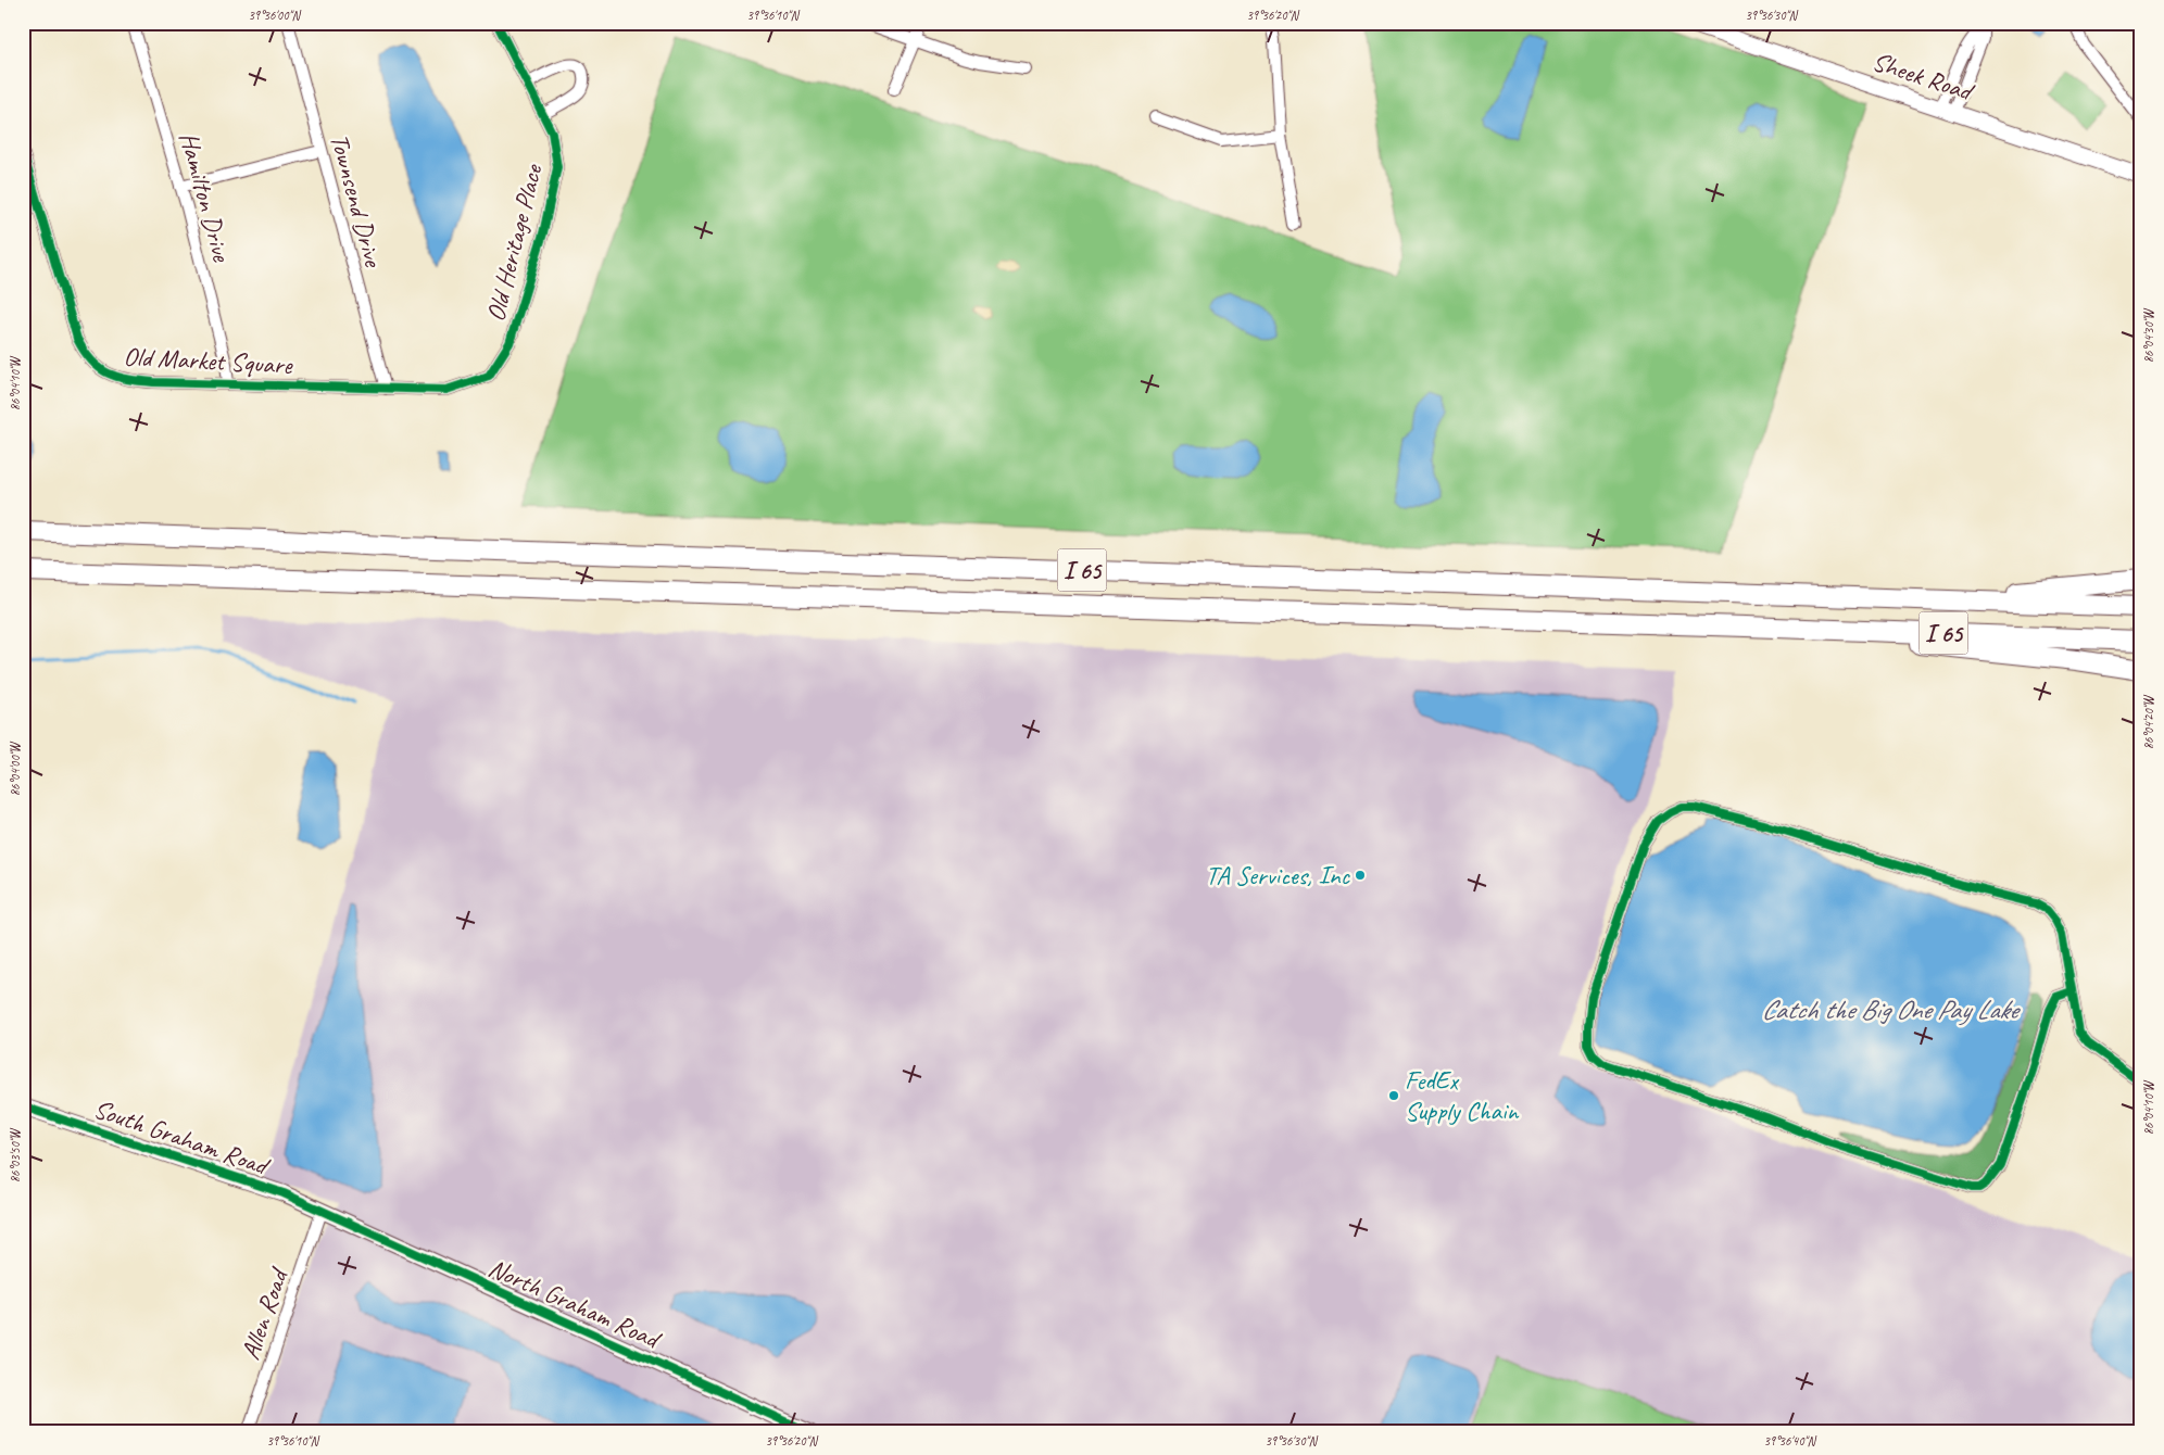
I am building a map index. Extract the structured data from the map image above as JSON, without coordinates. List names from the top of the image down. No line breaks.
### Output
{"streets":{"highway":["I 65"],"street":["Sheek Road","Hamilton Drive","Townsend Drive","Old Heritage Place","Old Market Square","South Graham Road","North Graham Road","Allen Road"]},"crossings":[["Hamilton Drive","Old Market Square"],["Townsend Drive","Old Heritage Place"],["Townsend Drive","Old Market Square"],["Old Heritage Place","Old Market Square"],["South Graham Road","North Graham Road"],["South Graham Road","Allen Road"],["North Graham Road","Allen Road"]],"water":["Catch the Big One Pay Lake"],"places":["TA Services, Inc","FedEx Supply Chain"],"coordinates":["39°36'00\"N","39°36'10\"N","39°36'20\"N","39°36'30\"N","86°04'30\"W","86°04'10\"W","86°04'20\"W","86°04'00\"W","86°03'50\"W","39°36'40\"N"]}
